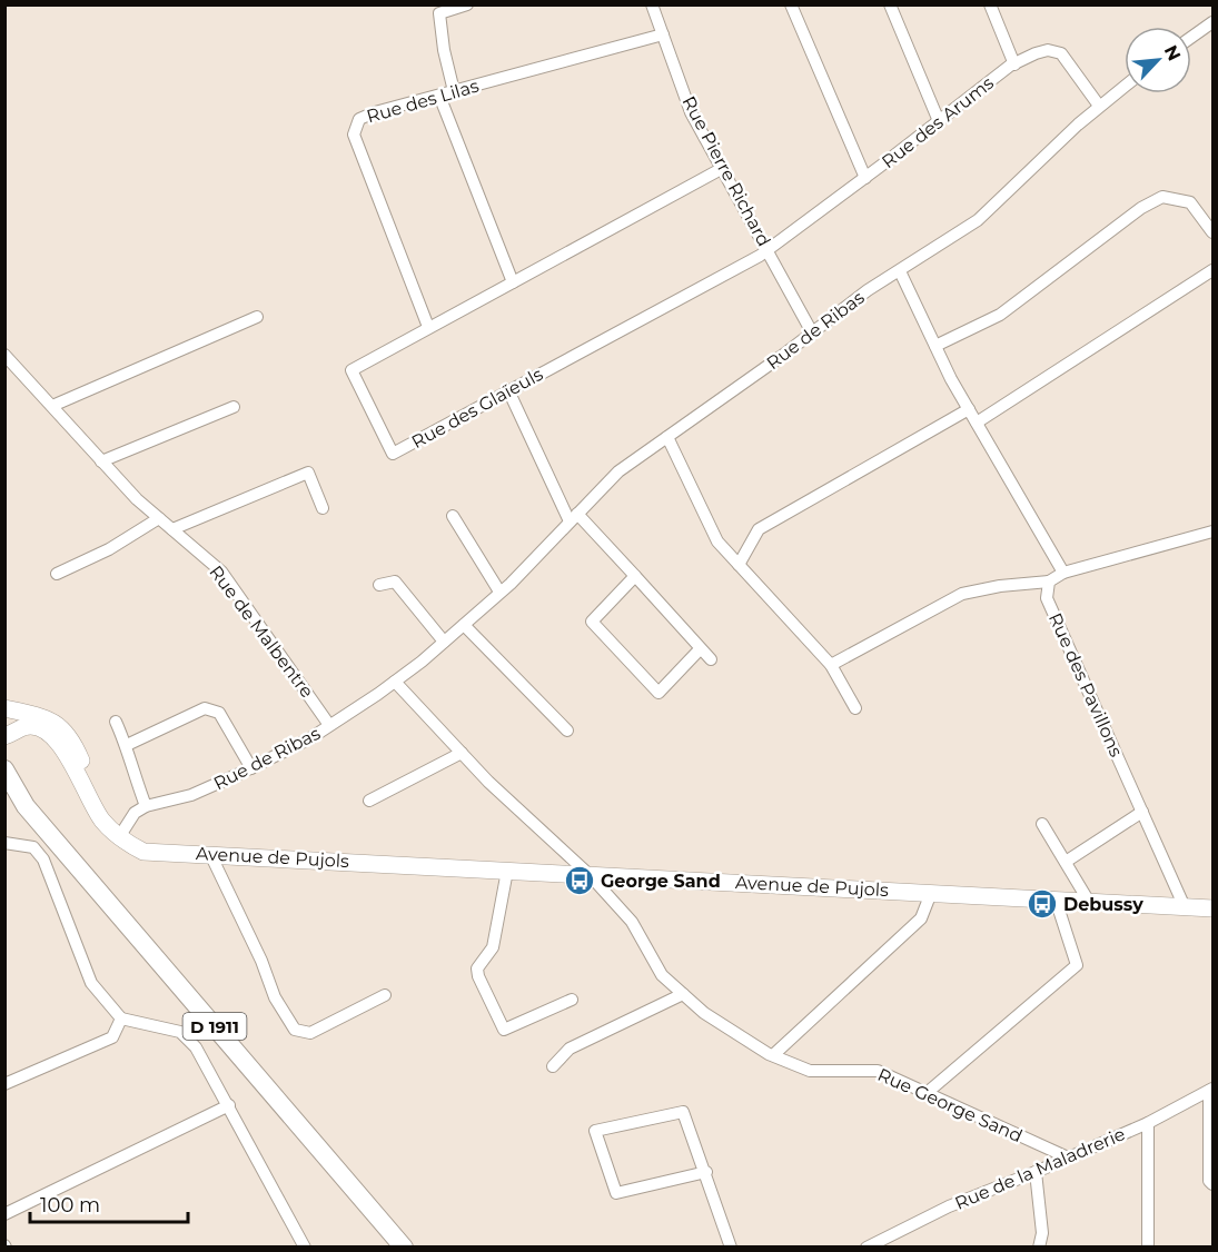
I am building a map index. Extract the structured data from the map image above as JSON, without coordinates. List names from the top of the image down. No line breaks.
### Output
{"streets":{"main road":["Avenue de Pujols","D 1911"],"street":["Rue des Lilas","Rue des Arums","Rue Pierre Richard","Rue de Ribas","Rue des Glaïeuls","Rue de Malbentre","Rue des Pavillons","Rue George Sand","Rue de la Maladrerie"]},"crossings":[["Rue des Lilas","Rue Pierre Richard"],["Rue des Lilas","Rue des Glaïeuls"],["Rue des Arums","Rue Pierre Richard"],["Rue des Arums","Rue de Ribas"],["Rue des Arums","Rue des Glaïeuls"],["Rue Pierre Richard","Rue de Ribas"],["Rue Pierre Richard","Rue des Glaïeuls"],["Rue de Ribas","Rue de Malbentre"],["Rue de Ribas","Rue George Sand"],["Rue des Pavillons","Avenue de Pujols"],["Avenue de Pujols","Rue George Sand"],["Rue George Sand","Rue de la Maladrerie"]],"places":{"bus stop":["George Sand","Debussy"]},"scale_bar":"100 m","north":"top right"}
